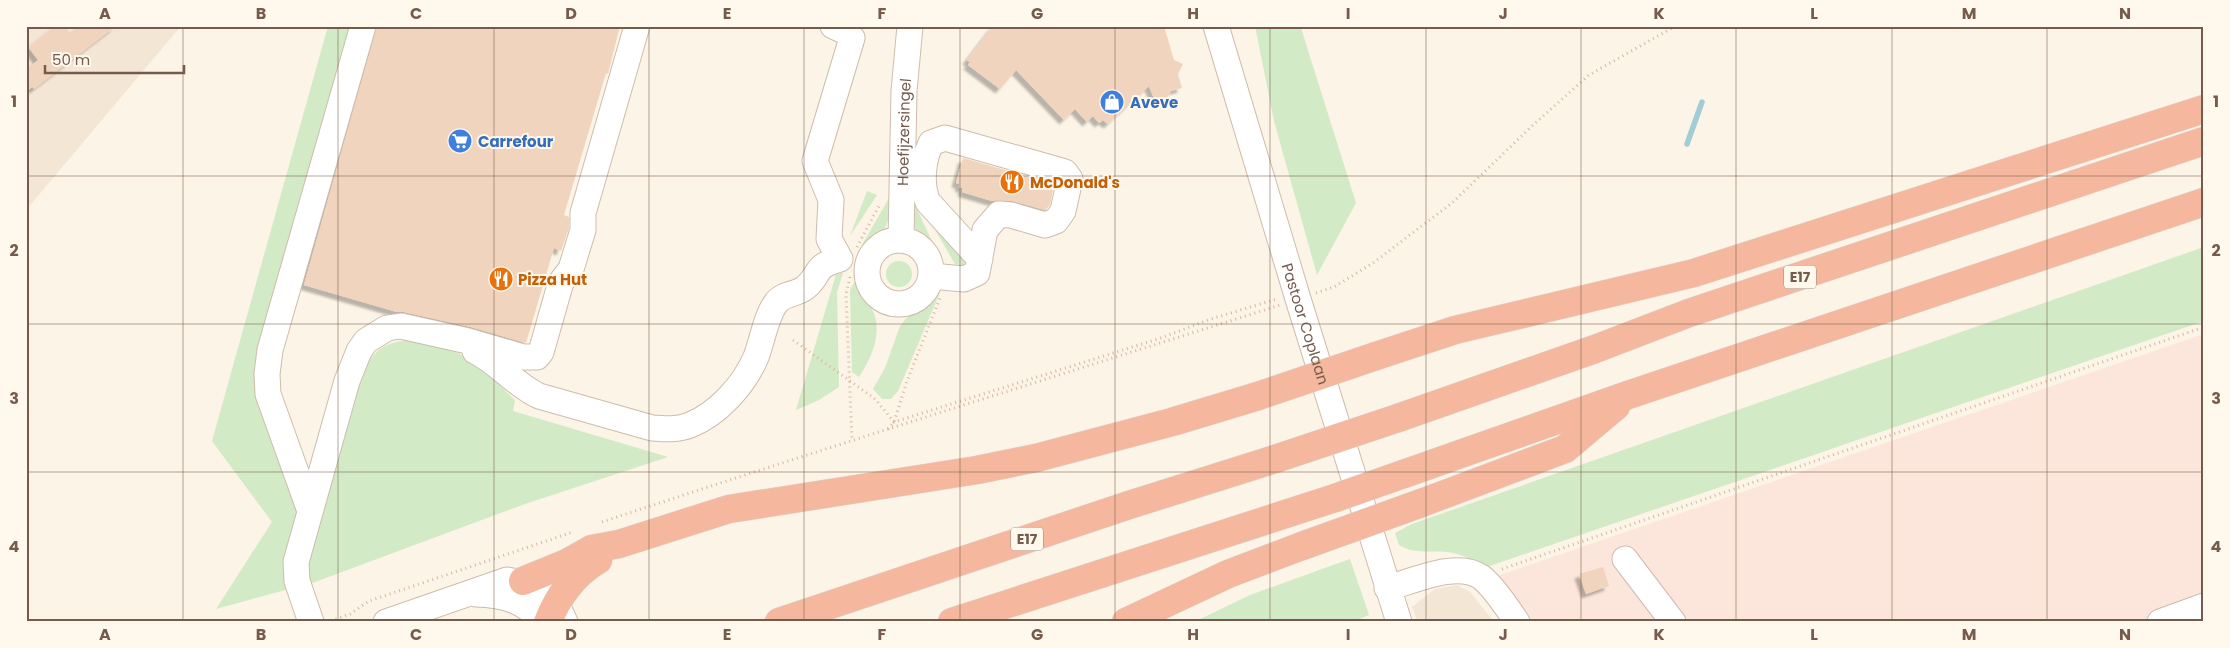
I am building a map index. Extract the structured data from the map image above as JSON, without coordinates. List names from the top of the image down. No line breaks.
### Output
{"streets":{"highway":["E17"],"street":["Hoefijzersingel","Pastoor Coplaan"]},"places":{"shop":["Aveve"],"supermarket":["Carrefour"],"restaurant":["McDonald's","Pizza Hut"]},"scale_bar":"50 m","grid":{"columns":["A","B","C","D","E","F","G","H","I","J","K","L","M","N"],"rows":["1","2","3","4"]}}
